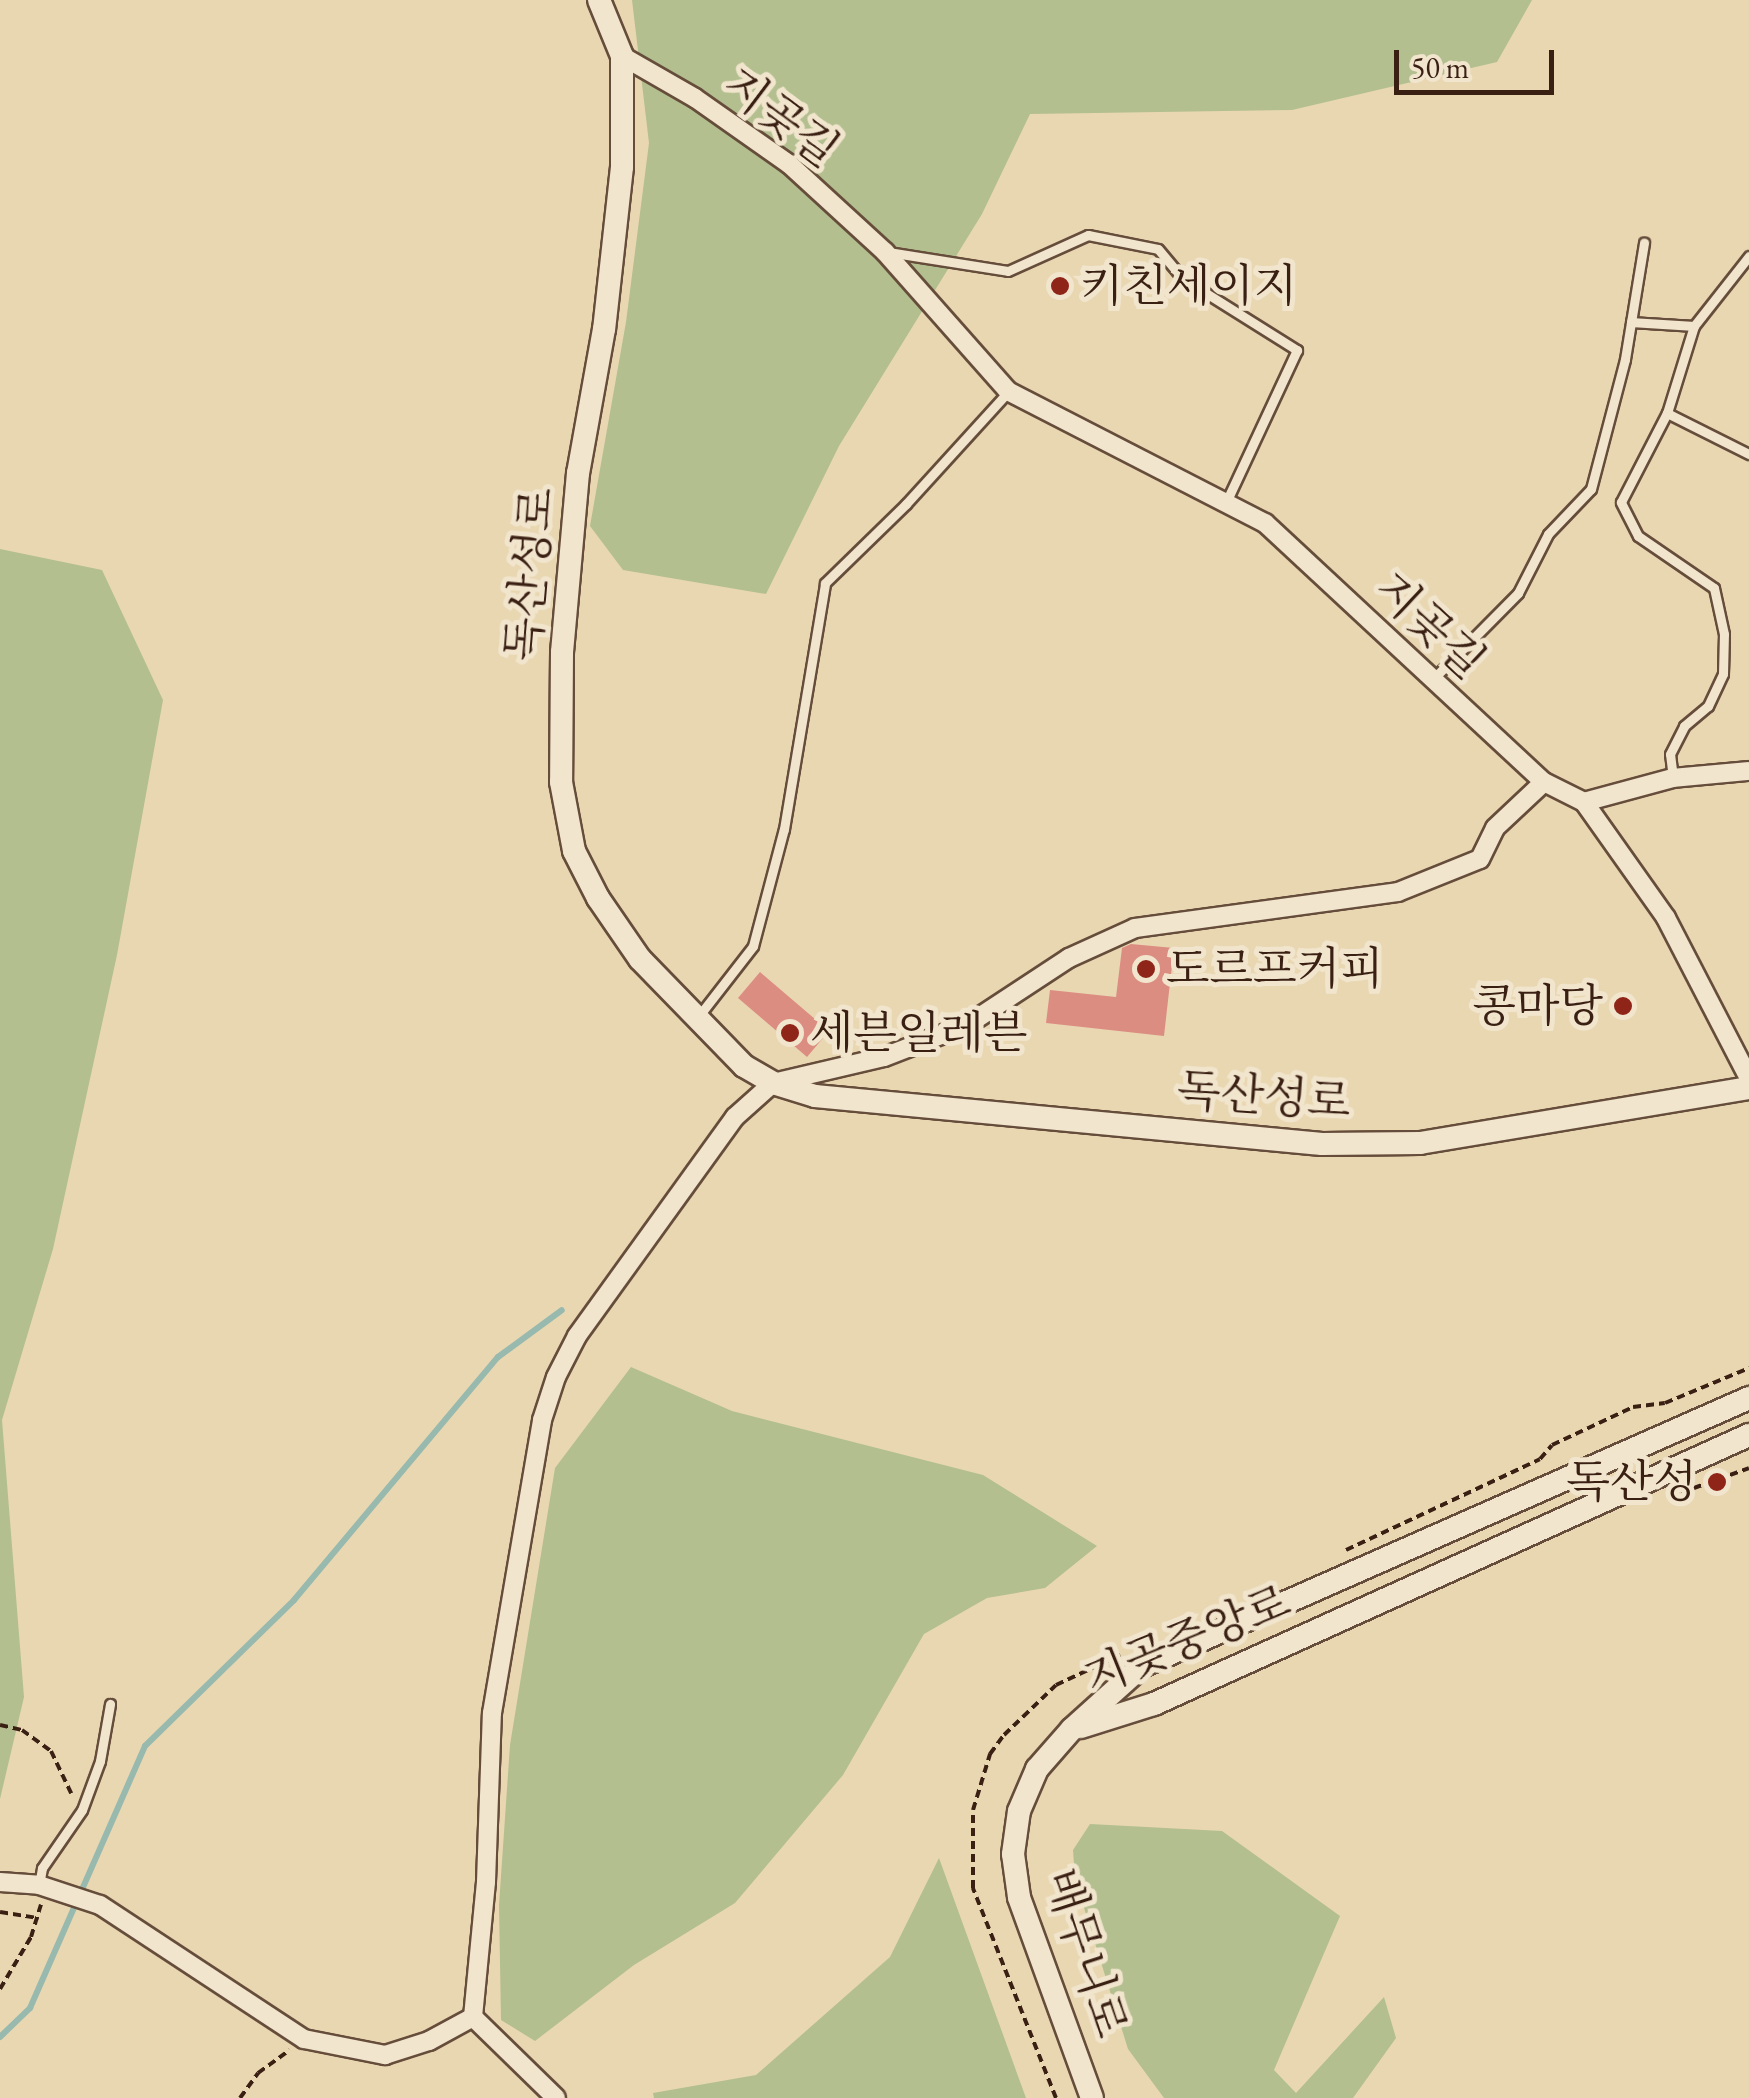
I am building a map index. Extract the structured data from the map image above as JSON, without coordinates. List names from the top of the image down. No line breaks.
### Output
{"streets":{"street":["지곶길","독산성로","지곶중앙로","배무니로"]},"crossings":[["지곶길","독산성로"],["지곶중앙로","배무니로"]],"places":["키친세이지","도르프커피","콩마당","세븐일레븐","독산성"],"scale_bar":"50 m"}
